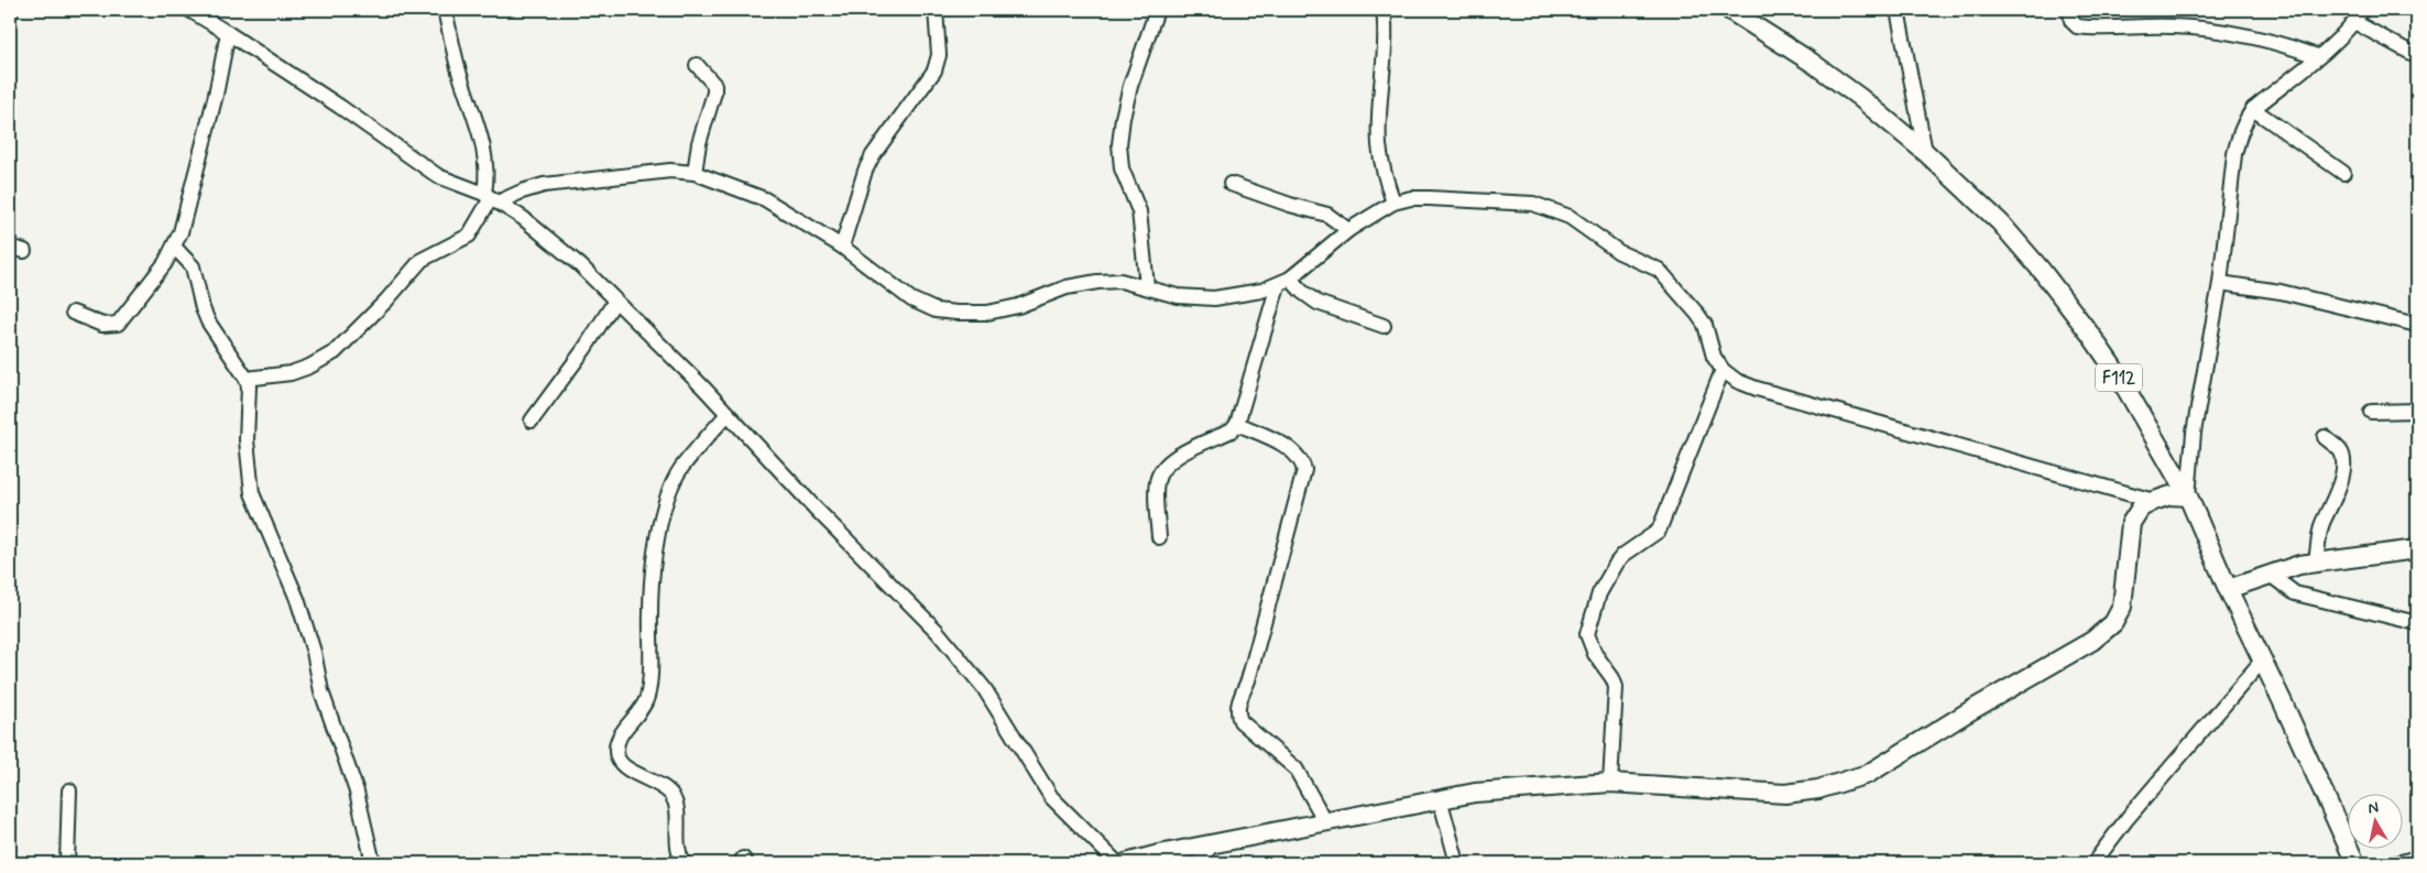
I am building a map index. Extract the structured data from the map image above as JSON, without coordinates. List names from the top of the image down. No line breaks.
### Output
{"streets":{"main road":["F112"]},"north":"top"}
